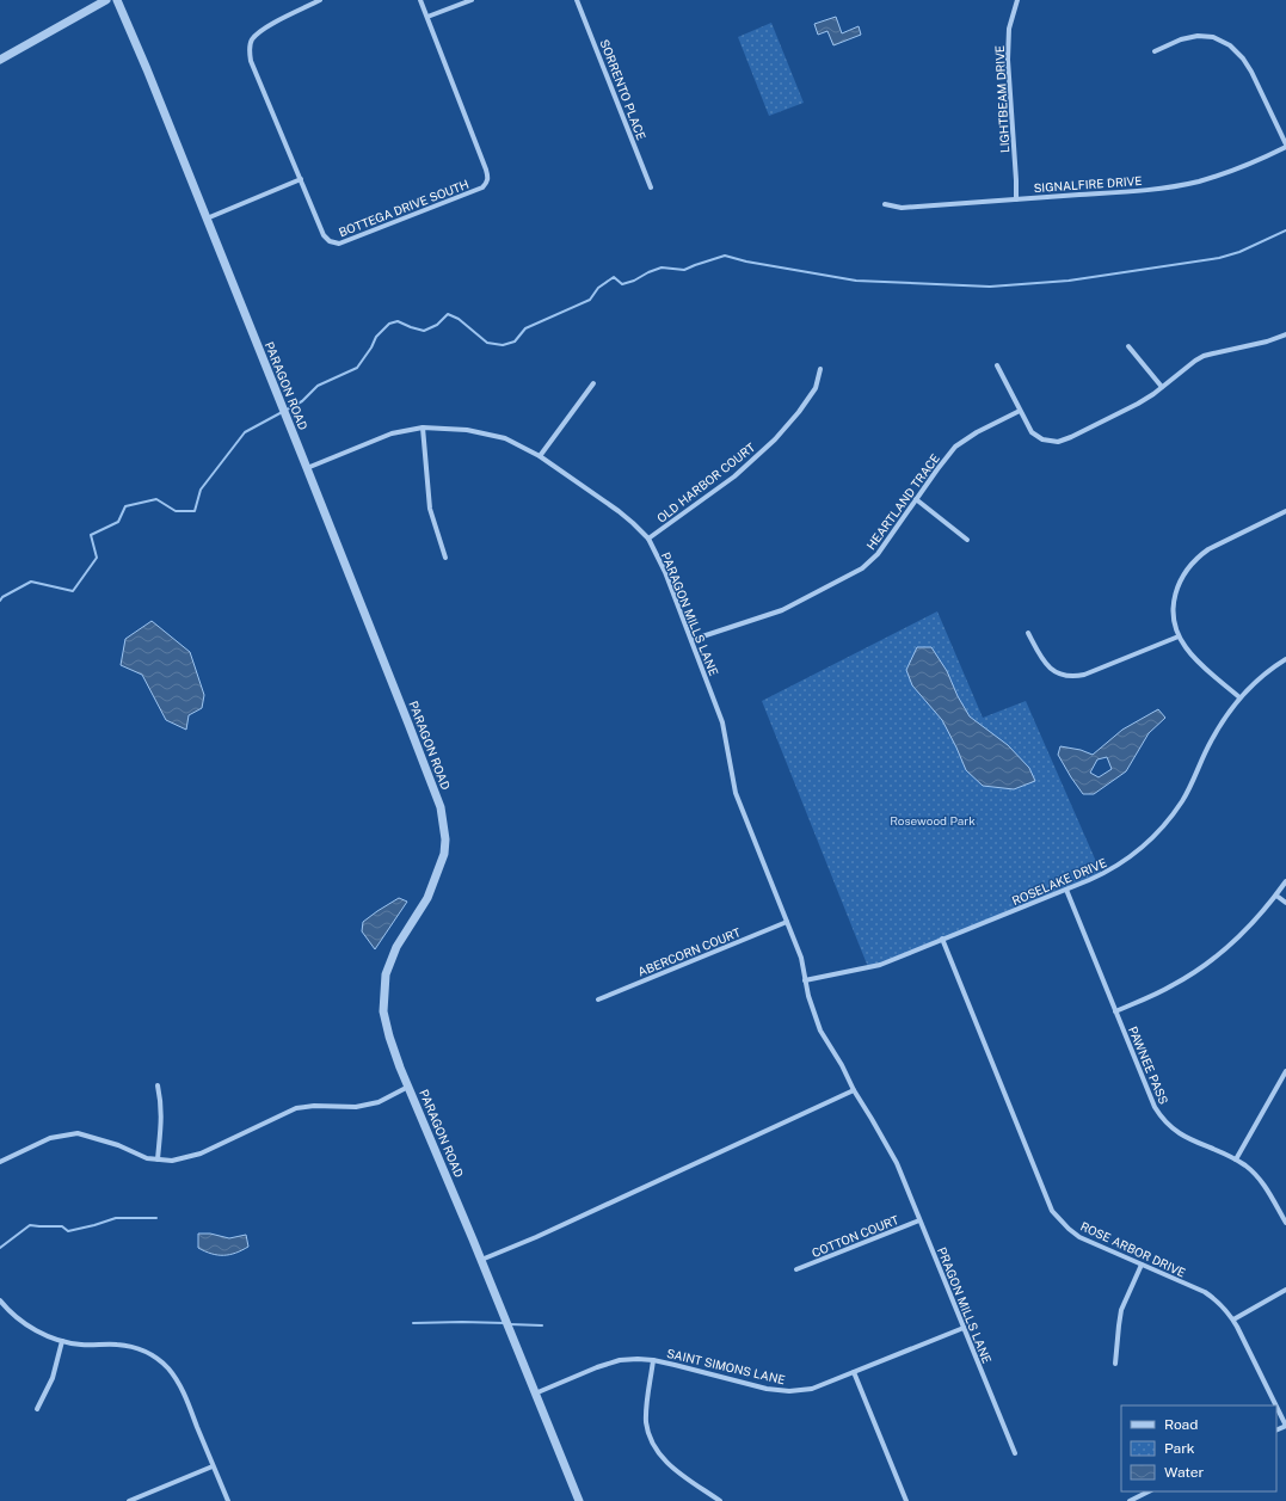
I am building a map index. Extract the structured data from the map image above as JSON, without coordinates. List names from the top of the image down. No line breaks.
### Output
{"streets":{"street":["SORRENTO PLACE","LIGHTBEAM DRIVE","SIGNALFIRE DRIVE","BOTTEGA DRIVE SOUTH","PARAGON ROAD","OLD HARBOR COURT","HEARTLAND TRACE","PARAGON MILLS LANE","ROSELAKE DRIVE","ABERCORN COURT","PAWNEE PASS","COTTON COURT","ROSE ARBOR DRIVE","PRAGON MILLS LANE","SAINT SIMONS LANE"]},"crossings":[["LIGHTBEAM DRIVE","SIGNALFIRE DRIVE"],["PARAGON ROAD","PARAGON MILLS LANE"],["PARAGON ROAD","SAINT SIMONS LANE"],["OLD HARBOR COURT","PARAGON MILLS LANE"],["HEARTLAND TRACE","PARAGON MILLS LANE"],["PARAGON MILLS LANE","ROSELAKE DRIVE"],["PARAGON MILLS LANE","ABERCORN COURT"],["PARAGON MILLS LANE","PRAGON MILLS LANE"],["ROSELAKE DRIVE","PAWNEE PASS"],["ROSELAKE DRIVE","ROSE ARBOR DRIVE"],["COTTON COURT","PRAGON MILLS LANE"],["PRAGON MILLS LANE","SAINT SIMONS LANE"]],"parks":["Rosewood Park"],"legend":["Road","Park","Water"]}
